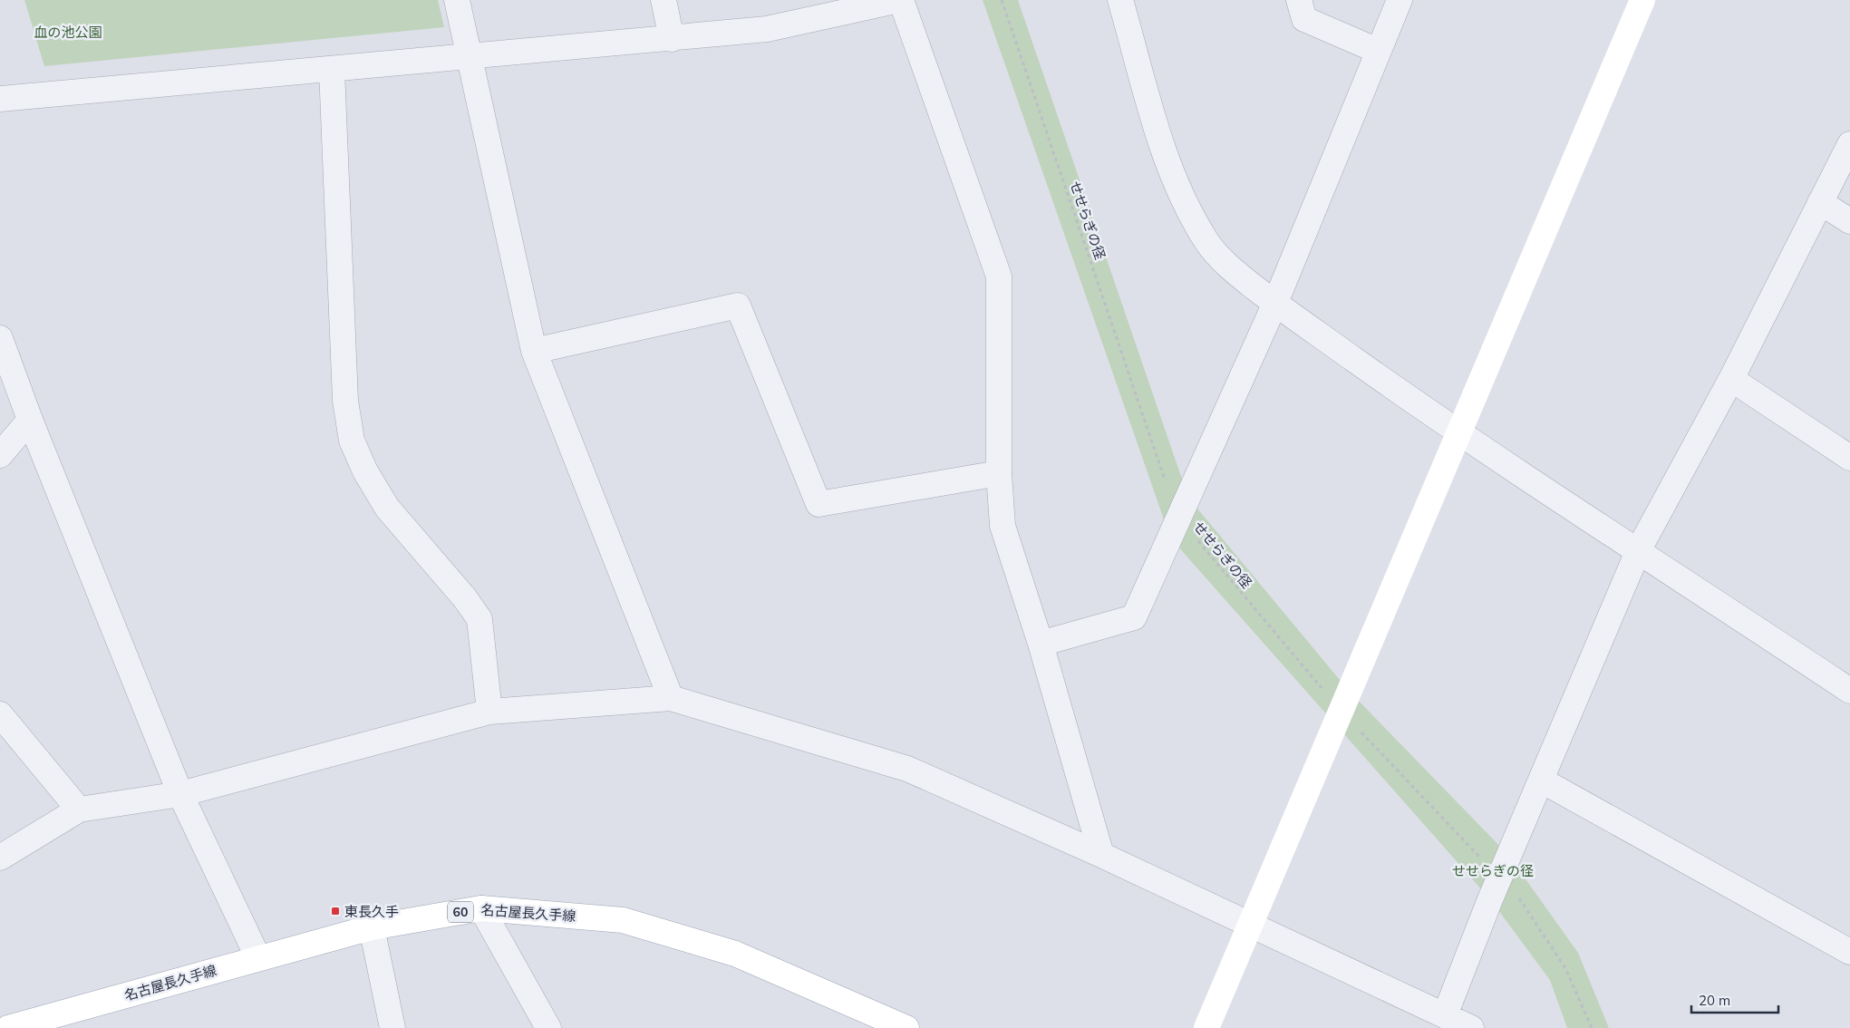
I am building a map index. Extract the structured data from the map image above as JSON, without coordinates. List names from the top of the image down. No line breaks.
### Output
{"streets":{"street":["60","名古屋長久手線"],"path":["せせらぎの径"]},"parks":["血の池公園","せせらぎの径"],"places":{"transit":["東長久手"]},"scale_bar":"20 m"}
